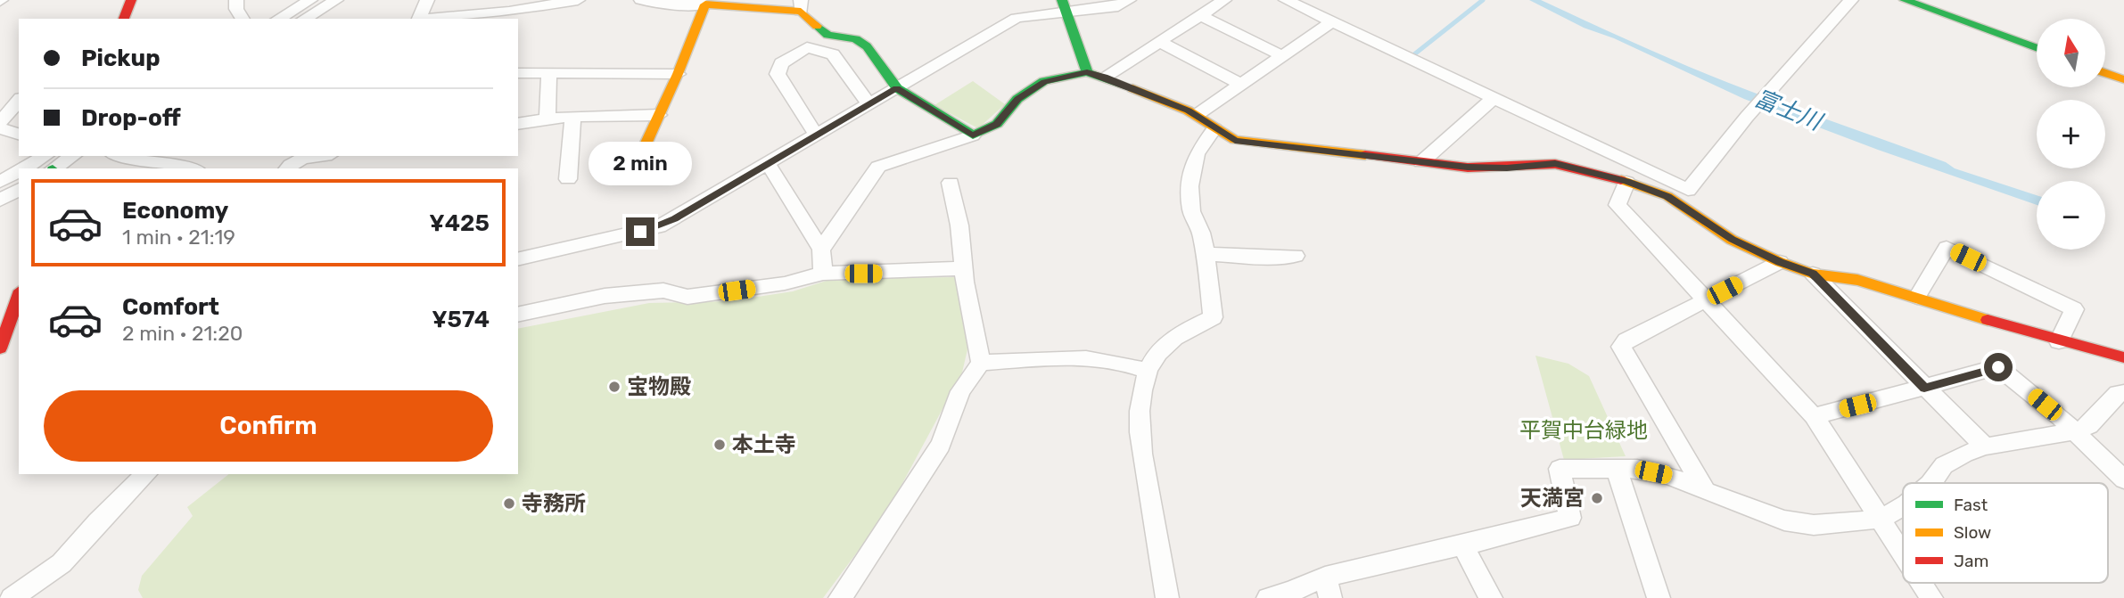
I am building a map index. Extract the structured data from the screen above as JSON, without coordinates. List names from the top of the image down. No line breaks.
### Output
{"water":["富士川"],"parks":["平賀中台緑地"],"places":["宝物殿","本土寺","天満宮","寺務所"],"legend":["Fast","Slow","Jam"],"north":"top","page":{"map_buttons":["+","−"],"banner":["Pickup","Drop-off"],"bubble":"2 min","list":[{"name":"Economy","note":"1 min · 21:19","value":"¥425"},{"name":"Comfort","note":"2 min · 21:20","value":"¥574"}],"buttons":"Confirm"}}
